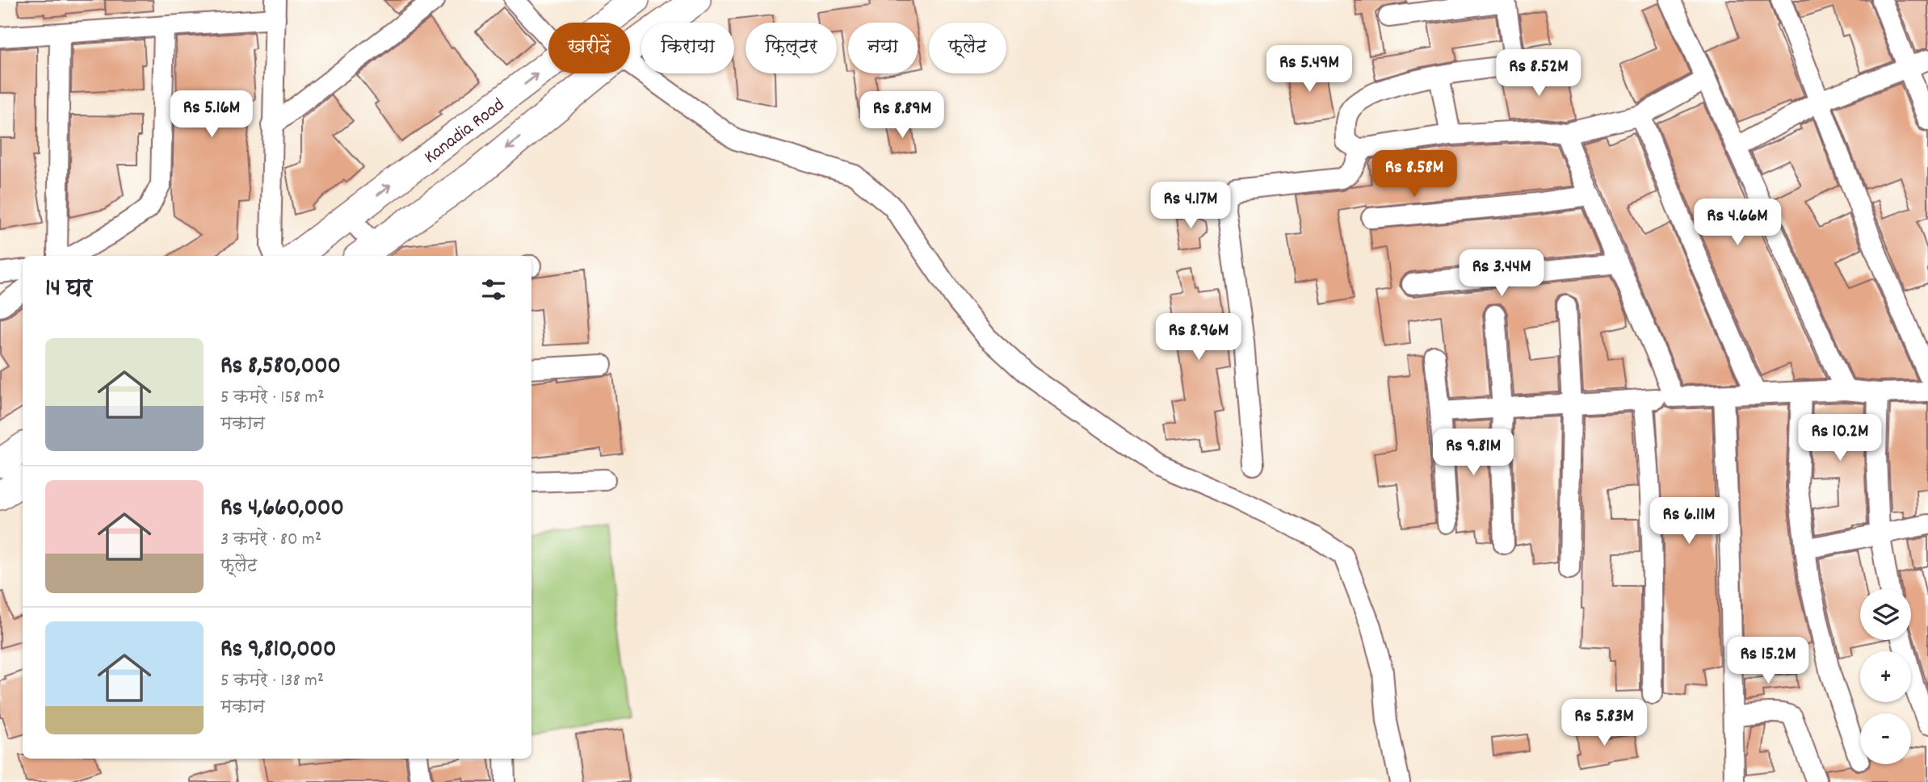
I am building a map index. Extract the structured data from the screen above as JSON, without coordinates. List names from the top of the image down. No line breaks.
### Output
{"streets":{"main road":["Kanadia Road"]},"page":{"chip":["खरीदें","किराया","फ़िल्टर","नया","फ़्लैट"],"price":["Rs 5.49M","Rs 8.52M","Rs 5.16M","Rs 8.89M","Rs 8.58M","Rs 4.17M","Rs 4.66M","Rs 3.44M","Rs 8.96M","Rs 10.2M","Rs 9.81M","Rs 6.11M","Rs 15.2M","Rs 5.83M"],"heading":"14 घर","list":[{"name":"Rs 8,580,000","note":"5 कमरे · 158 m² · मकान"},{"name":"Rs 4,660,000","note":"3 कमरे · 80 m² · फ़्लैट"},{"name":"Rs 9,810,000","note":"5 कमरे · 138 m² · मकान"}],"map_buttons":["+","−"]}}
